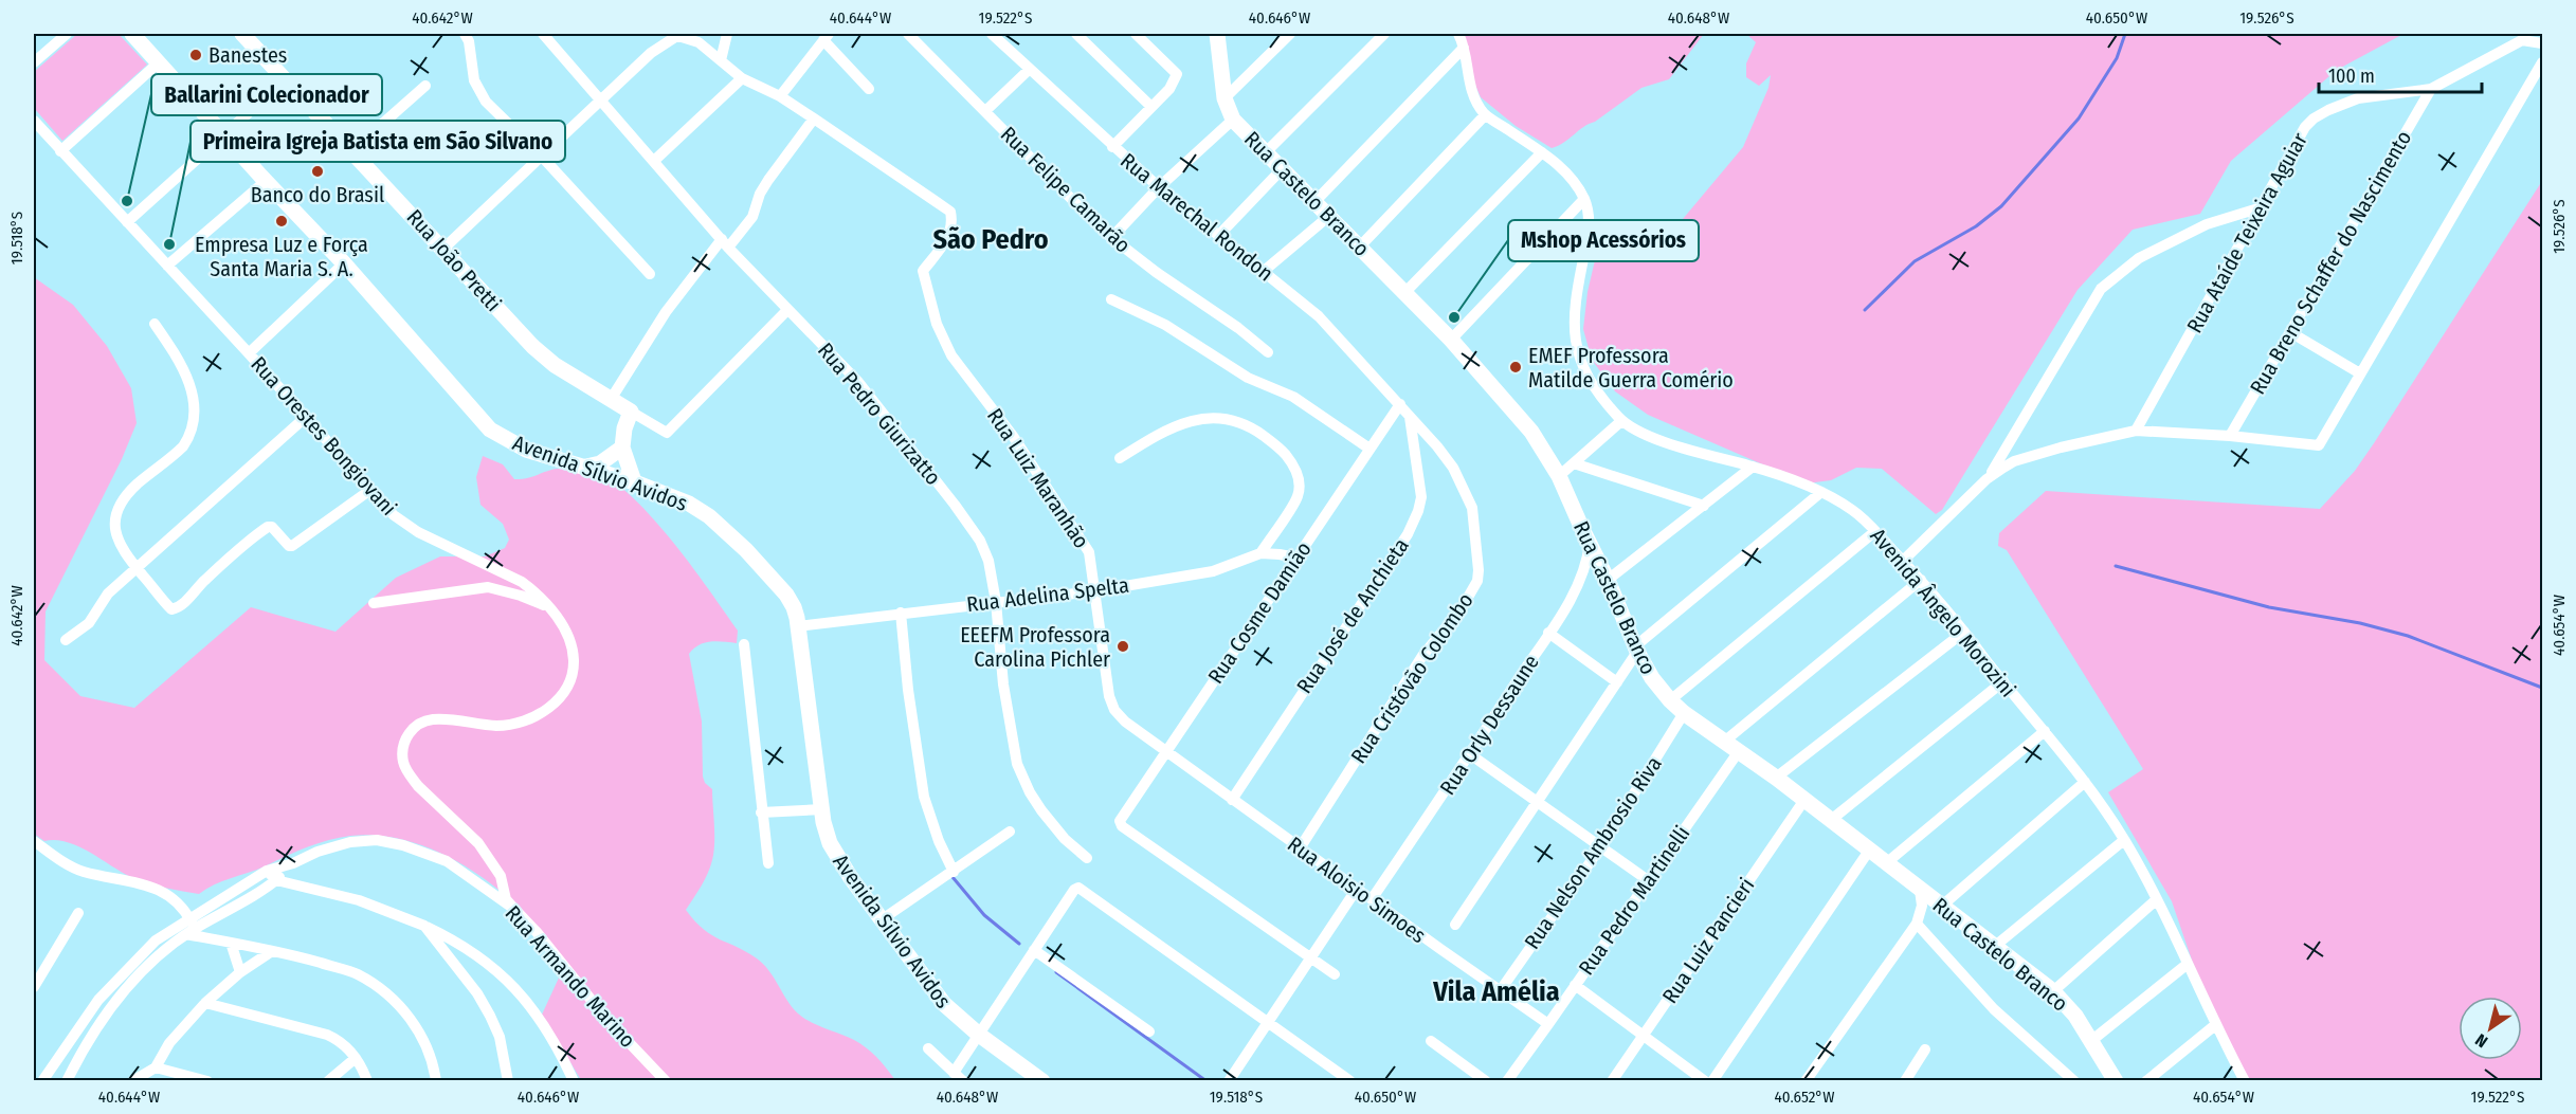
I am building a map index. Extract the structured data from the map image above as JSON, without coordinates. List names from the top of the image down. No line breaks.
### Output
{"streets":{"main road":["Rua Castelo Branco","Rua João Pretti","Avenida Sílvio Avidos"],"street":["Rua Felipe Camarão","Rua Marechal Rondon","Rua Ataíde Teixeira Aguiar","Rua Breno Schaffer do Nascimento","Rua Pedro Giurizatto","Rua Orestes Bongiovani","Rua Luiz Maranhão","Rua Adelina Spelta","Rua Cosme Damião","Avenida Ângelo Morozini","Rua José de Anchieta","Rua Cristóvão Colombo","Rua Orly Dessaune","Rua Nelson Ambrosio Riva","Rua Aloisio Simoes","Rua Pedro Martinelli","Rua Luiz Pancieri","Rua Armando Marino"]},"crossings":[["Rua Castelo Branco","Rua Orly Dessaune"],["Rua Castelo Branco","Rua Nelson Ambrosio Riva"],["Rua Castelo Branco","Rua Pedro Martinelli"],["Rua Castelo Branco","Rua Luiz Pancieri"],["Rua Marechal Rondon","Rua Cosme Damião"],["Rua Marechal Rondon","Rua Cristóvão Colombo"],["Rua Ataíde Teixeira Aguiar","Rua Breno Schaffer do Nascimento"],["Rua Pedro Giurizatto","Rua Adelina Spelta"],["Rua Orestes Bongiovani","Rua Armando Marino"],["Avenida Sílvio Avidos","Rua Adelina Spelta"],["Rua Luiz Maranhão","Rua Adelina Spelta"],["Rua Luiz Maranhão","Rua Cosme Damião"],["Rua Luiz Maranhão","Rua Aloisio Simoes"],["Rua Adelina Spelta","Rua Cosme Damião"],["Rua Cosme Damião","Rua Cristóvão Colombo"],["Rua Cosme Damião","Rua Aloisio Simoes"],["Rua José de Anchieta","Rua Cristóvão Colombo"],["Rua José de Anchieta","Rua Aloisio Simoes"],["Rua Cristóvão Colombo","Rua Aloisio Simoes"],["Rua Orly Dessaune","Rua Aloisio Simoes"],["Rua Nelson Ambrosio Riva","Rua Aloisio Simoes"],["Rua Aloisio Simoes","Rua Pedro Martinelli"]],"districts":["São Pedro","Vila Amélia"],"places":["Banestes","Banco do Brasil","Ballarini Colecionador","Empresa Luz e Força Santa Maria S. A.","Primeira Igreja Batista em São Silvano","Mshop Acessórios","EMEF Professora Matilde Guerra Comério","EEEFM Professora Carolina Pichler"],"scale_bar":"100 m","north":"bottom left","coordinates":["40.642°W","40.644°W","19.522°S","40.646°W","40.648°W","40.650°W","19.526°S","19.518°S","40.654°W","40.652°W"]}
